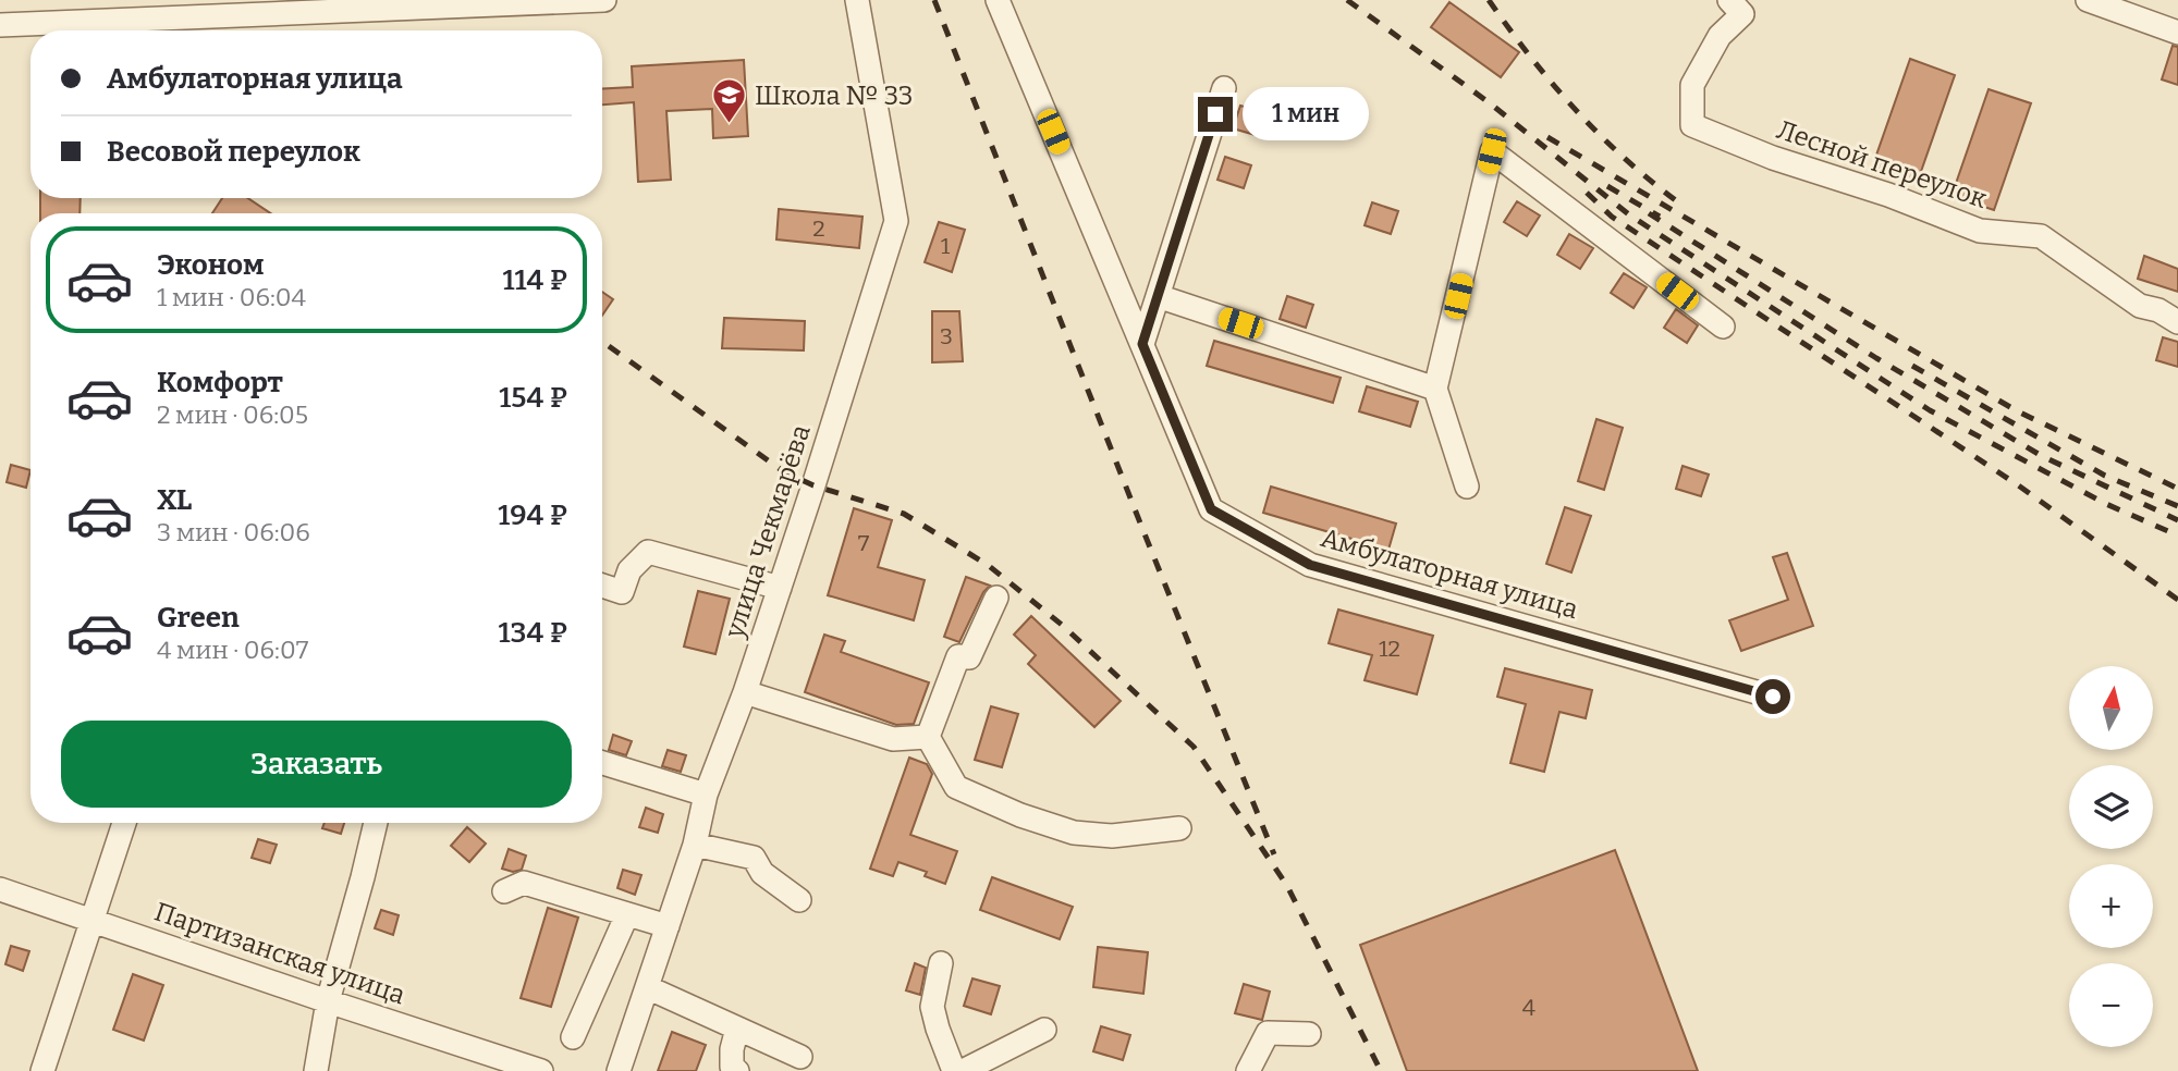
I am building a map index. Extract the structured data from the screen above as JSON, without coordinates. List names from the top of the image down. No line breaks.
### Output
{"streets":{"street":["Лесной переулок","улица Чекмарёва","Амбулаторная улица","Партизанская улица"]},"places":{"school or university":["Школа № 33"]},"house_numbers":["2","1","3","7","12","4"],"north":"top","page":{"banner":["Амбулаторная улица","Весовой переулок"],"bubble":"1 мин","list":[{"name":"Эконом","note":"1 мин · 06:04","value":"114 ₽"},{"name":"Комфорт","note":"2 мин · 06:05","value":"154 ₽"},{"name":"XL","note":"3 мин · 06:06","value":"194 ₽"},{"name":"Green","note":"4 мин · 06:07","value":"134 ₽"}],"map_buttons":["+","−"],"buttons":"Заказать"}}
